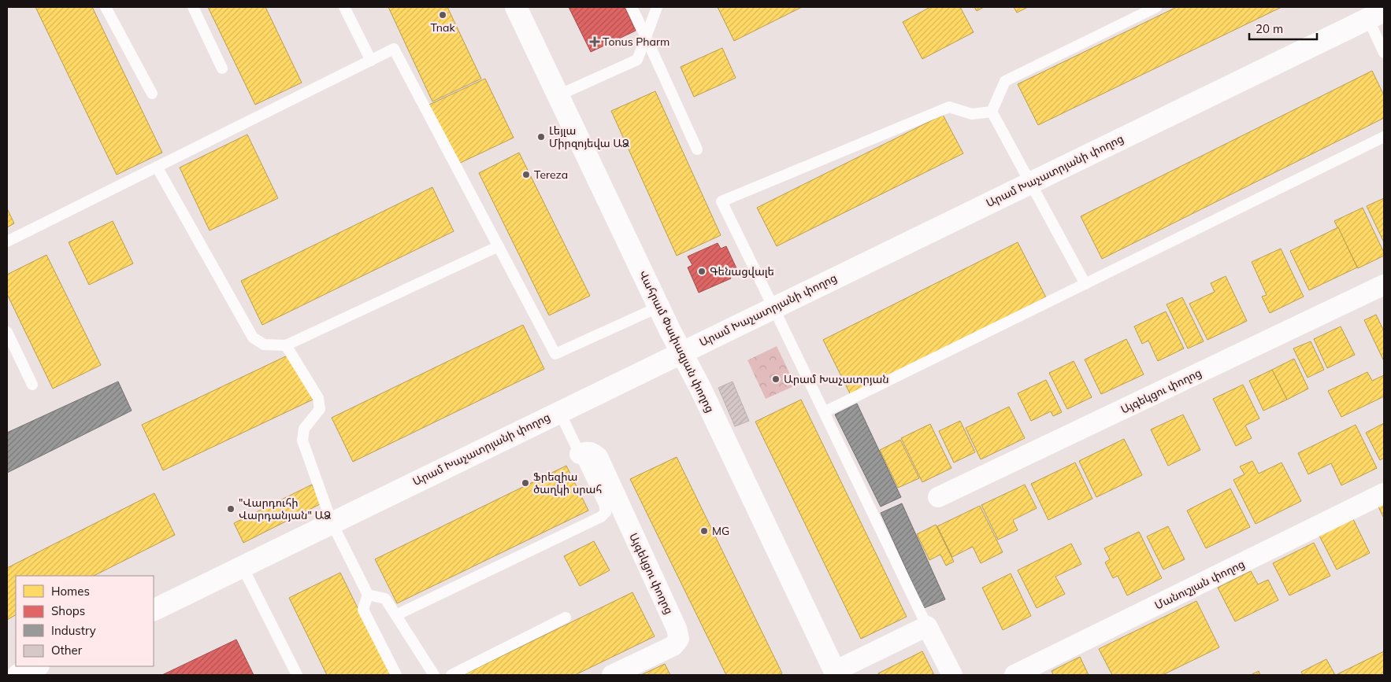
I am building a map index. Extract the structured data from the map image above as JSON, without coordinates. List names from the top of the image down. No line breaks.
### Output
{"streets":{"street":["Արամ Խաչատրյանի փողոց","Վահրամ Փափազյան փողոց","Այգեկցու փողոց","Մանուշյան փողոց"]},"crossings":[["Արամ Խաչատրյանի փողոց","Վահրամ Փափազյան փողոց"]],"places":{"other":["Tnak","Լեյլա Միրզոյեվա ԱՁ","Tereza","Գենացվալե","Արամ Խաչատրյան","Ֆրեզիա ծաղկի սրահ","\"Վարդուհի Վարդանյան\" ԱՁ","MG"],"health":["Tonus Pharm"]},"legend":["Homes","Shops","Industry","Other"],"scale_bar":"20 m"}
